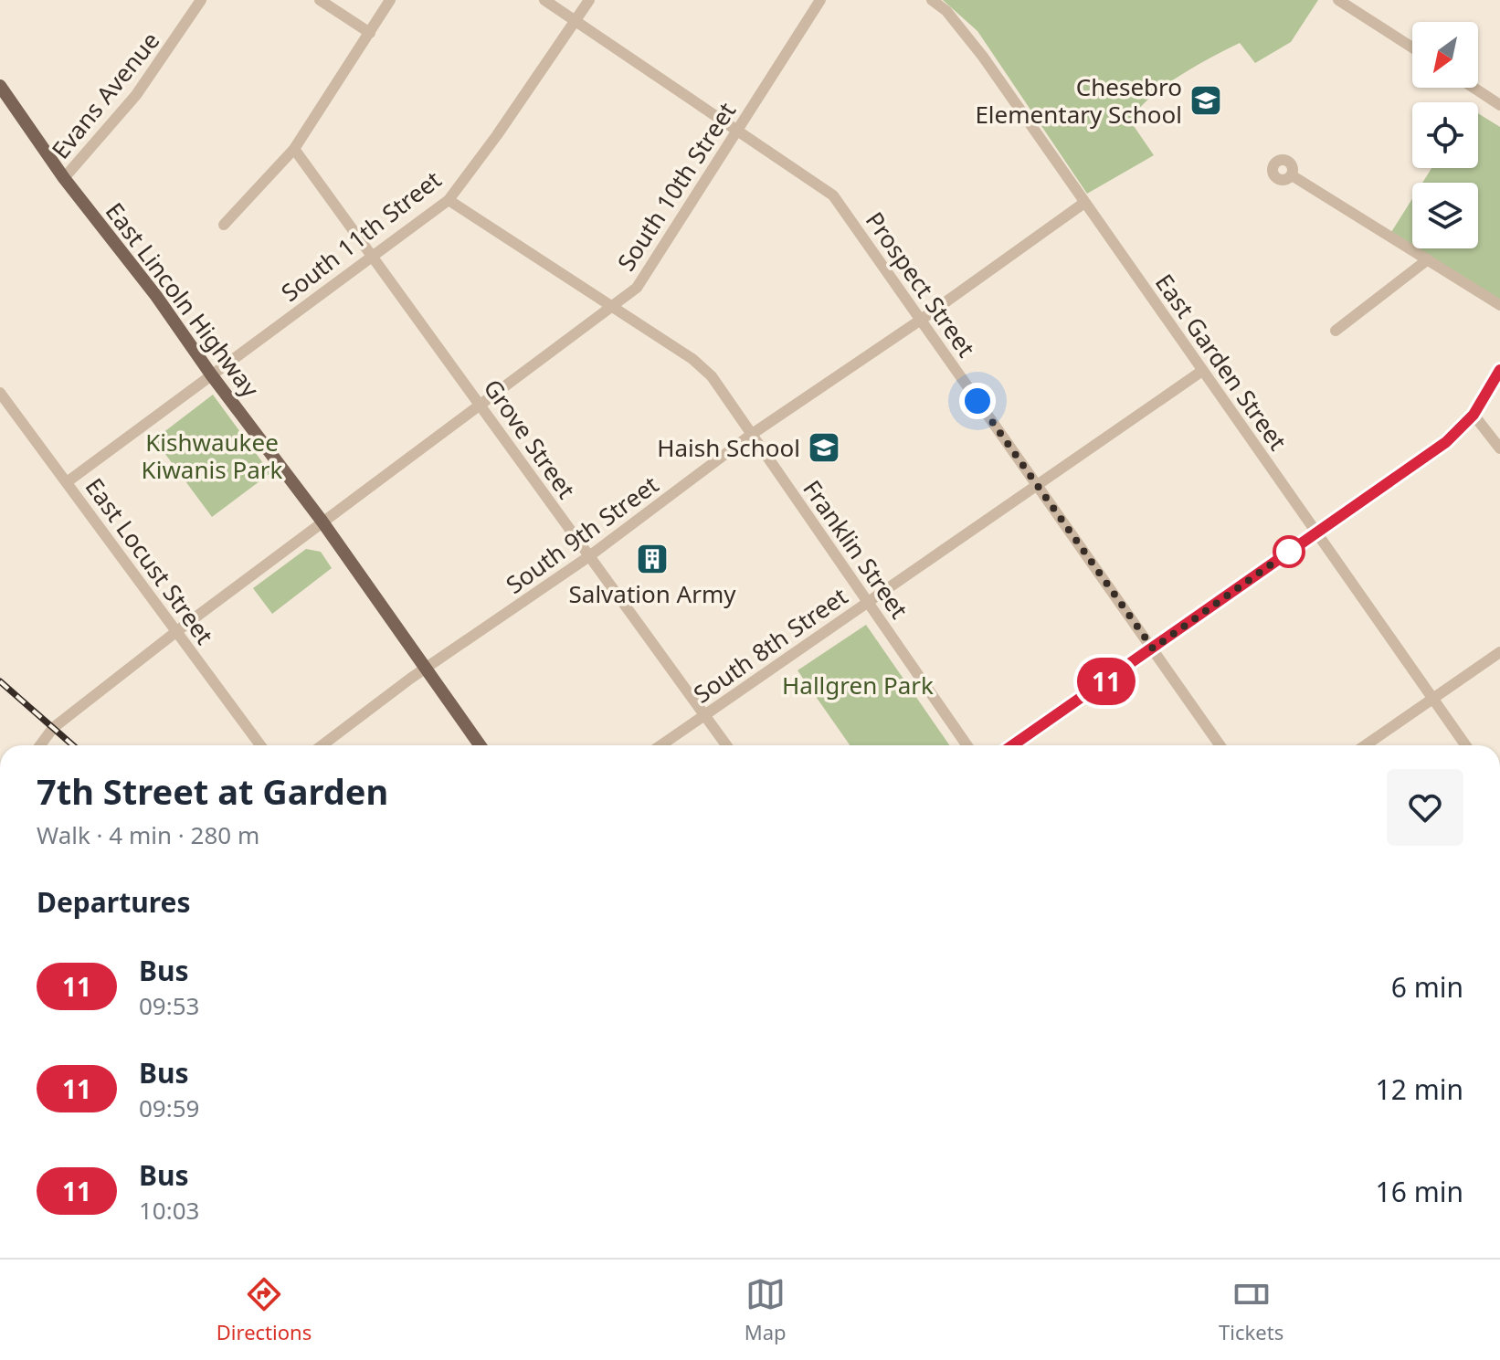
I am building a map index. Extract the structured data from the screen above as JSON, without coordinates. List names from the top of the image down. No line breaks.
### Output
{"streets":{"main road":["East Lincoln Highway"],"street":["Evans Avenue","South 10th Street","South 11th Street","Prospect Street","East Garden Street","Grove Street","South 9th Street","Franklin Street","East Locust Street","South 8th Street"]},"crossings":[["Evans Avenue","East Lincoln Highway"],["South 10th Street","Prospect Street"],["South 10th Street","East Lincoln Highway"],["South 10th Street","Grove Street"],["South 10th Street","Franklin Street"],["South 10th Street","East Locust Street"],["South 11th Street","Prospect Street"],["South 11th Street","East Lincoln Highway"],["South 11th Street","Grove Street"],["South 11th Street","Franklin Street"],["South 11th Street","East Locust Street"],["Prospect Street","South 9th Street"],["Prospect Street","South 8th Street"],["East Lincoln Highway","South 9th Street"],["East Garden Street","South 9th Street"],["East Garden Street","South 8th Street"],["Grove Street","South 9th Street"],["Grove Street","South 8th Street"],["South 9th Street","Franklin Street"],["Franklin Street","South 8th Street"]],"parks":["Kishwaukee Kiwanis Park","Hallgren Park"],"places":{"school or university":["Chesebro Elementary School","Haish School"],"building":["Salvation Army"]},"lines":["bus line 11"],"north":"bottom left","page":{"on_map":"11","heading":[["7th Street at Garden","Walk · 4 min · 280 m"],"Departures"],"list":[{"mark":"11","name":"Bus","note":"09:53","value":"6 min"},{"mark":"11","name":"Bus","note":"09:59","value":"12 min"},{"mark":"11","name":"Bus","note":"10:03","value":"16 min"}],"tabs":["Directions","Map","Tickets"]}}
